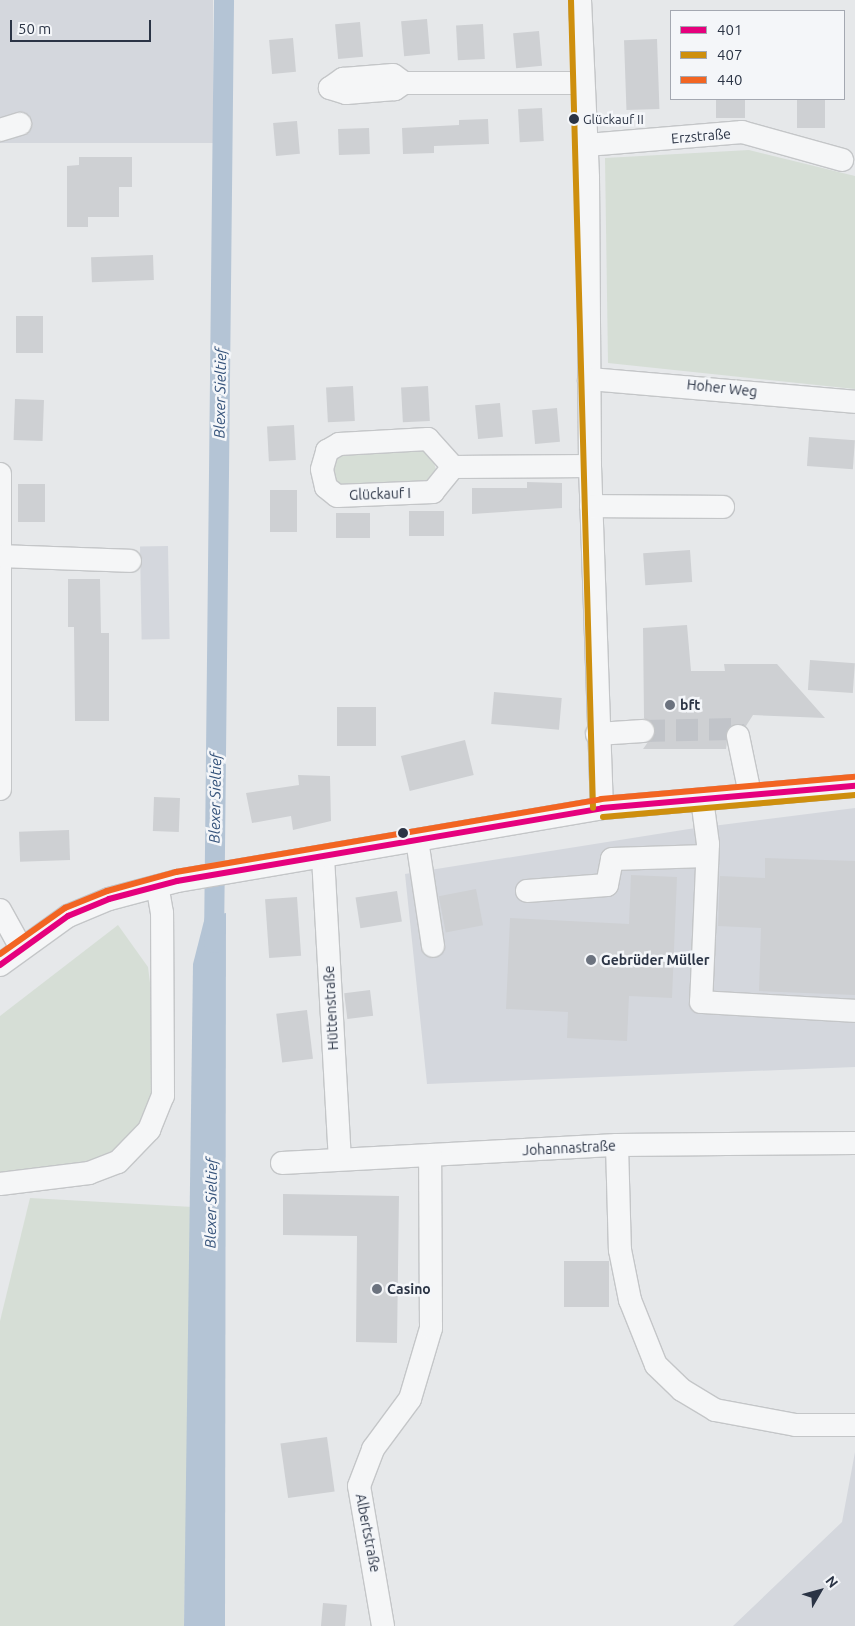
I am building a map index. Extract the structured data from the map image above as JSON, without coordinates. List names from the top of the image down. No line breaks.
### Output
{"streets":{"street":["Erzstraße","Hoher Weg","Glückauf I","Hüttenstraße","Johannastraße","Albertstraße"]},"crossings":[["Hüttenstraße","Johannastraße"],["Johannastraße","Albertstraße"]],"water":["Blexer Sieltief"],"places":["Glückauf II","bft","Gebrüder Müller","Casino"],"lines":["transit line 407","transit line 440","transit line 401"],"legend":["401","407","440"],"scale_bar":"50 m","north":"top right"}
